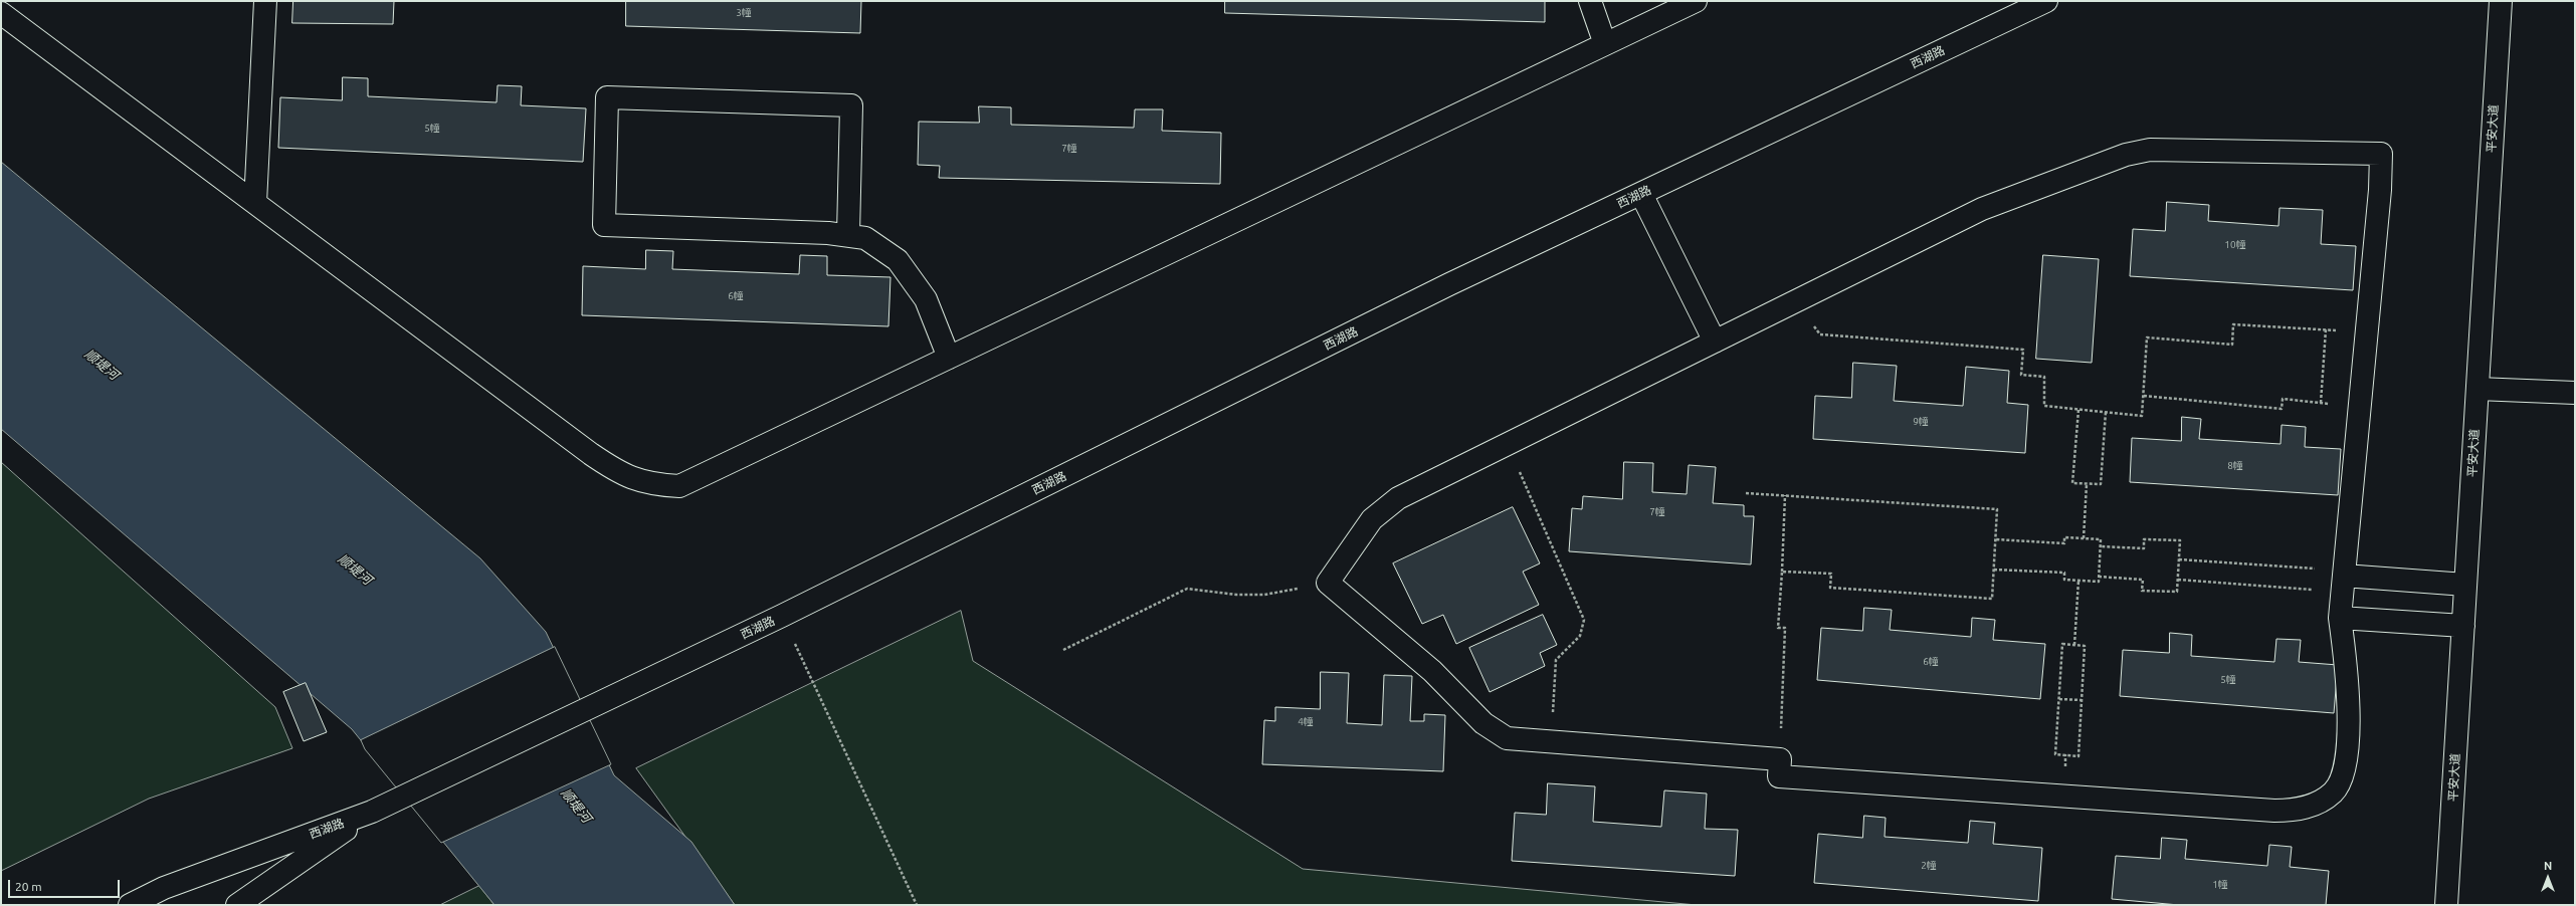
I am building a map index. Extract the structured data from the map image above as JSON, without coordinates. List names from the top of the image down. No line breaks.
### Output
{"streets":{"main road":["西湖路","平安大道"]},"water":["顺堤河"],"house_numbers":["3幢","5幢","7幢","10幢","6幢","9幢","8幢","7幢","6幢","5幢","4幢","2幢","1幢"],"scale_bar":"20 m","north":"top"}
